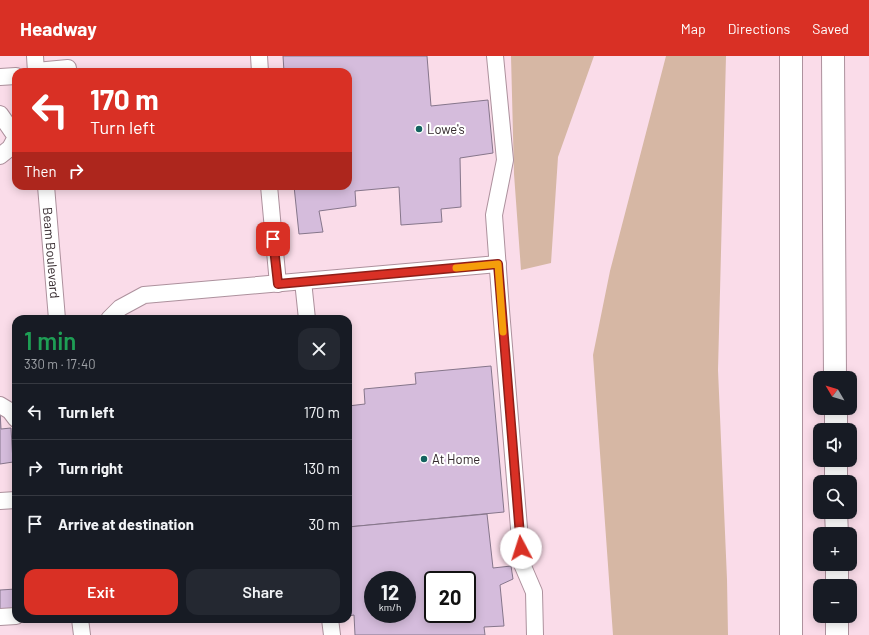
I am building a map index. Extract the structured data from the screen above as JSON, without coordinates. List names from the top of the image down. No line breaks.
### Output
{"streets":{"street":["Beam Boulevard"]},"places":["Lowe's","At Home"],"north":"top left","page":{"header":"Headway","nav":["Map","Directions","Saved"],"turn":["170 m","Turn left"],"then":"Then","heading":["1 min","330 m · 17:40"],"map_buttons":["+","−"],"list":[{"name":"Turn left","value":"170 m"},{"name":"Turn right","value":"130 m"},{"name":"Arrive at destination","value":"30 m"}],"buttons":["Exit","Share"],"speed":"12 km/h","limit":"20"}}
